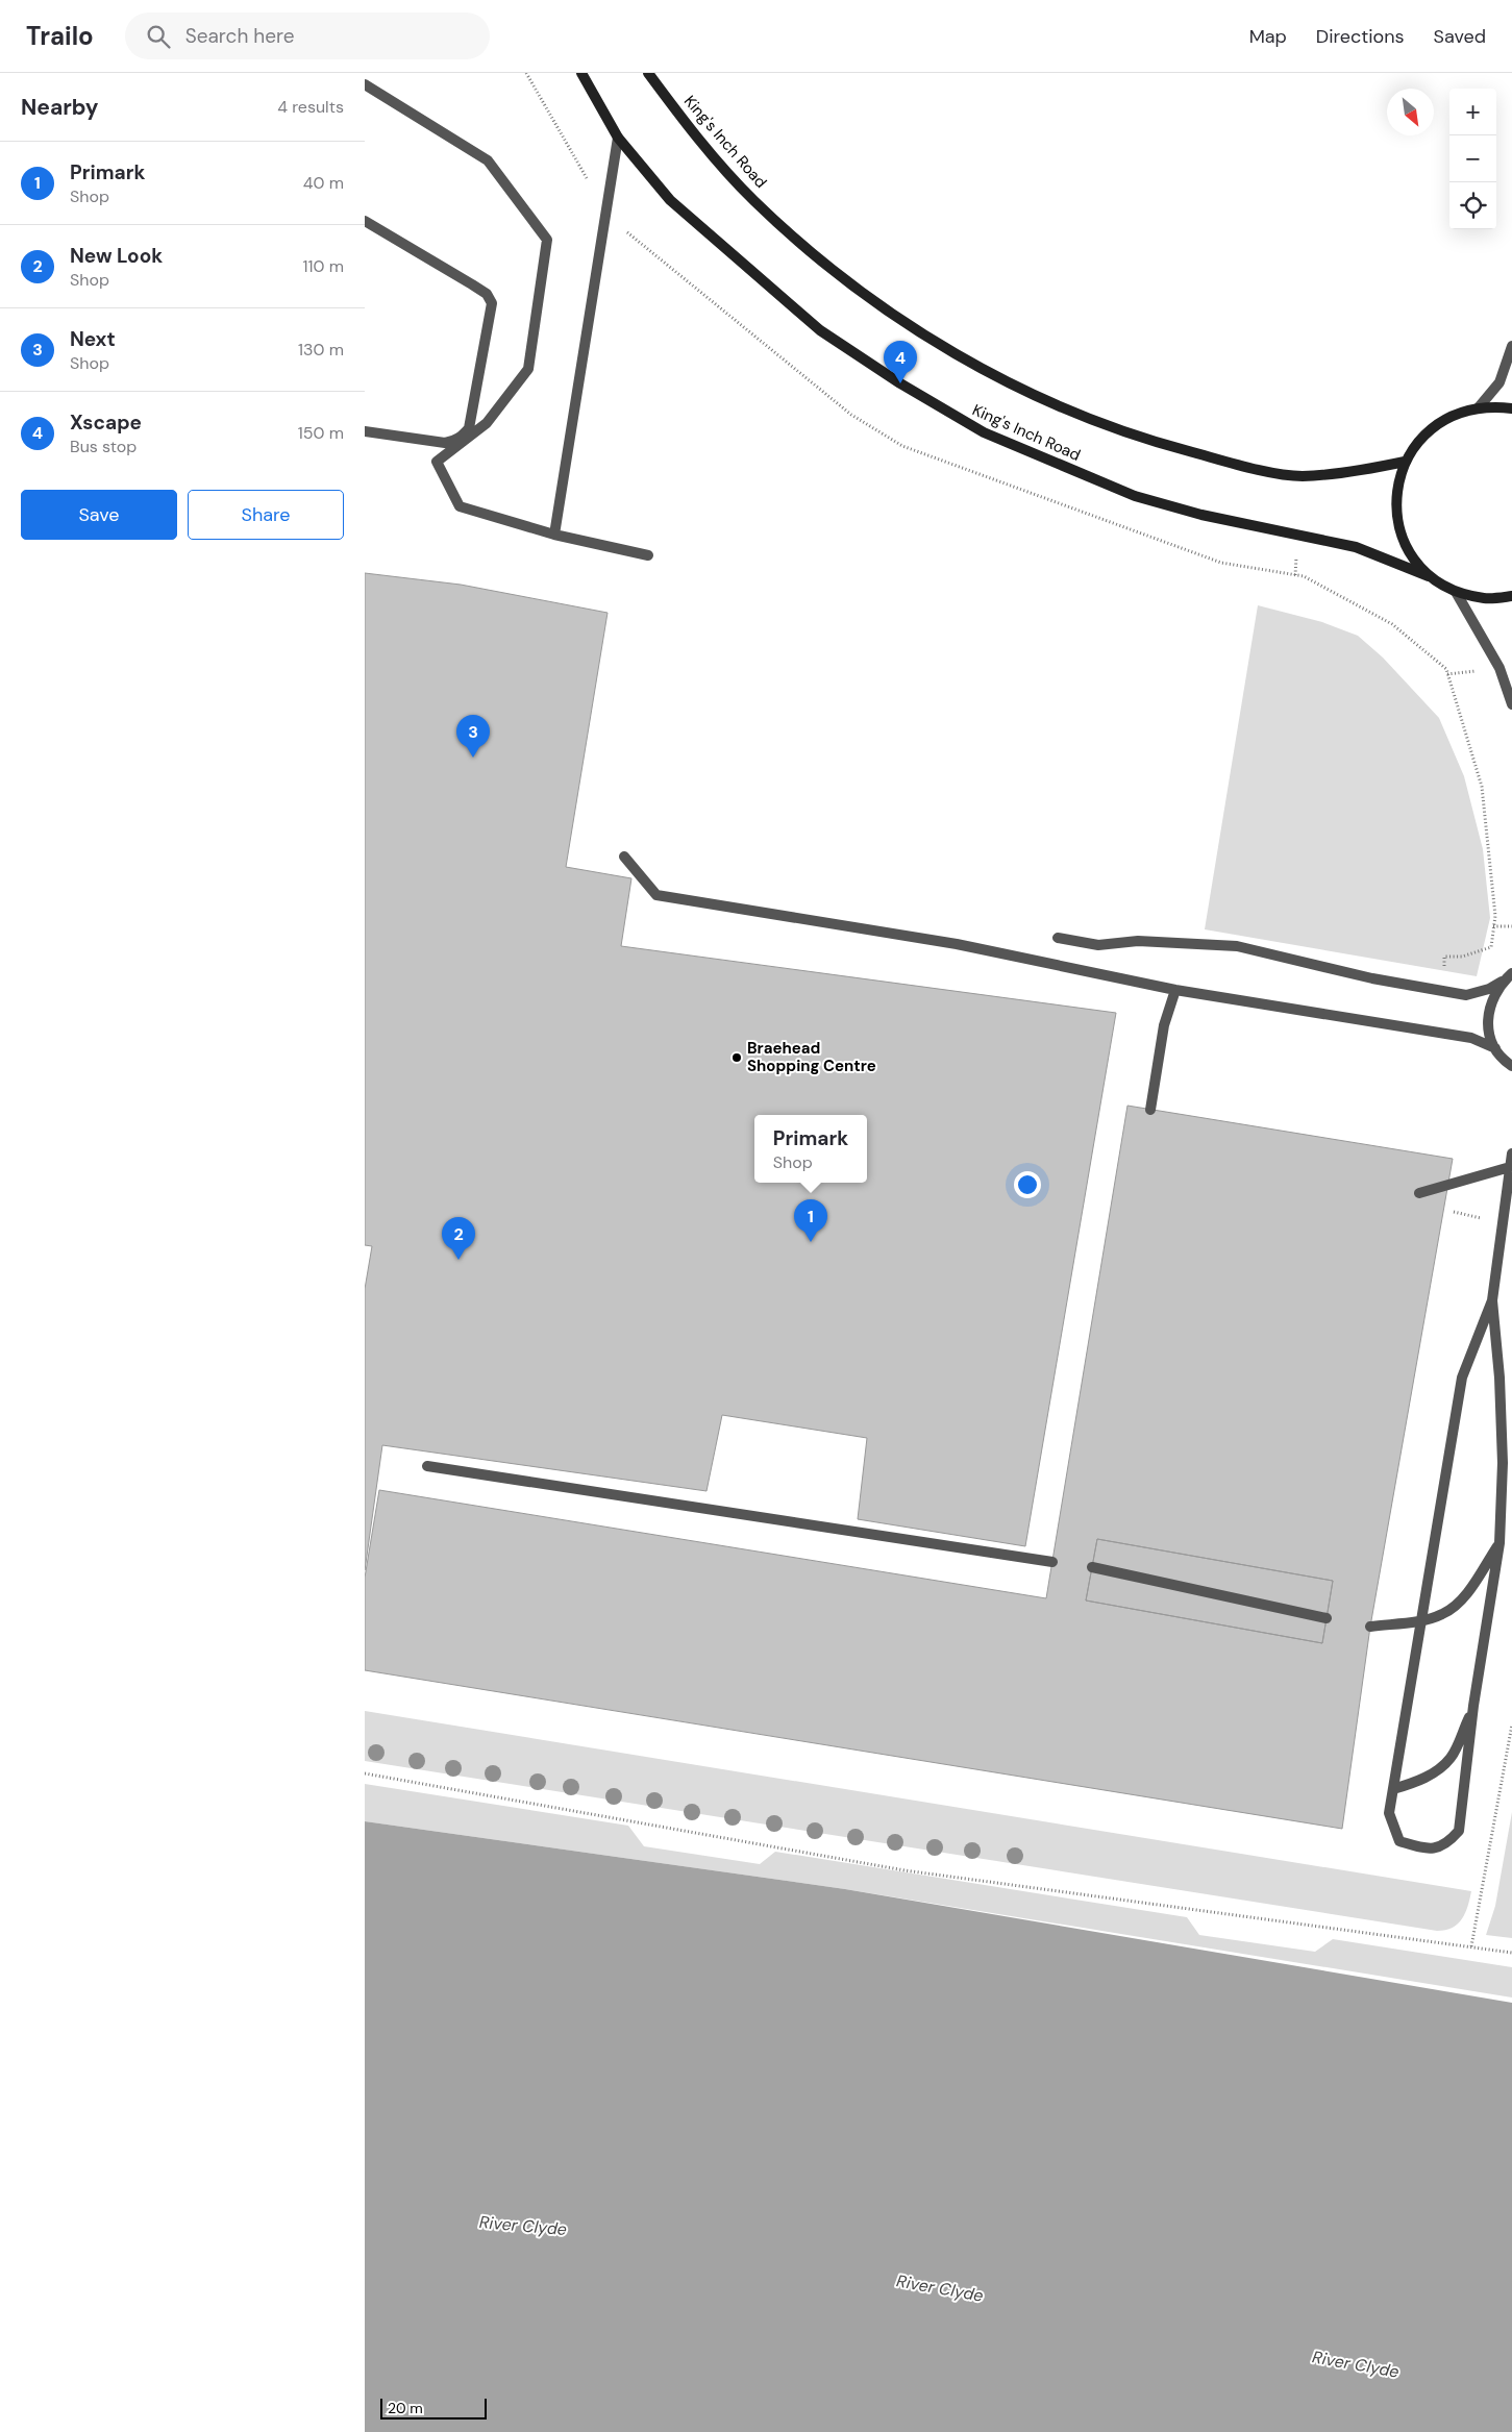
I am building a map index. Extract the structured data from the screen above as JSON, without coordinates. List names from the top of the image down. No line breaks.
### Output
{"streets":{"street":["King's Inch Road"]},"water":["River Clyde"],"places":["Braehead Shopping Centre"],"scale_bar":"20 m","north":"bottom right","page":{"header":"Trailo","search":"Search here","nav":["Map","Directions","Saved"],"heading":["Nearby","4 results"],"map_buttons":["+","−"],"list":[{"mark":"1","name":"Primark","note":"Shop","value":"40 m"},{"mark":"2","name":"New Look","note":"Shop","value":"110 m"},{"mark":"3","name":"Next","note":"Shop","value":"130 m"},{"mark":"4","name":"Xscape","note":"Bus stop","value":"150 m"}],"pins":["4","3","1","2"],"buttons":["Save","Share"],"popup":["Primark","Shop"],"scale":"20 m"}}
